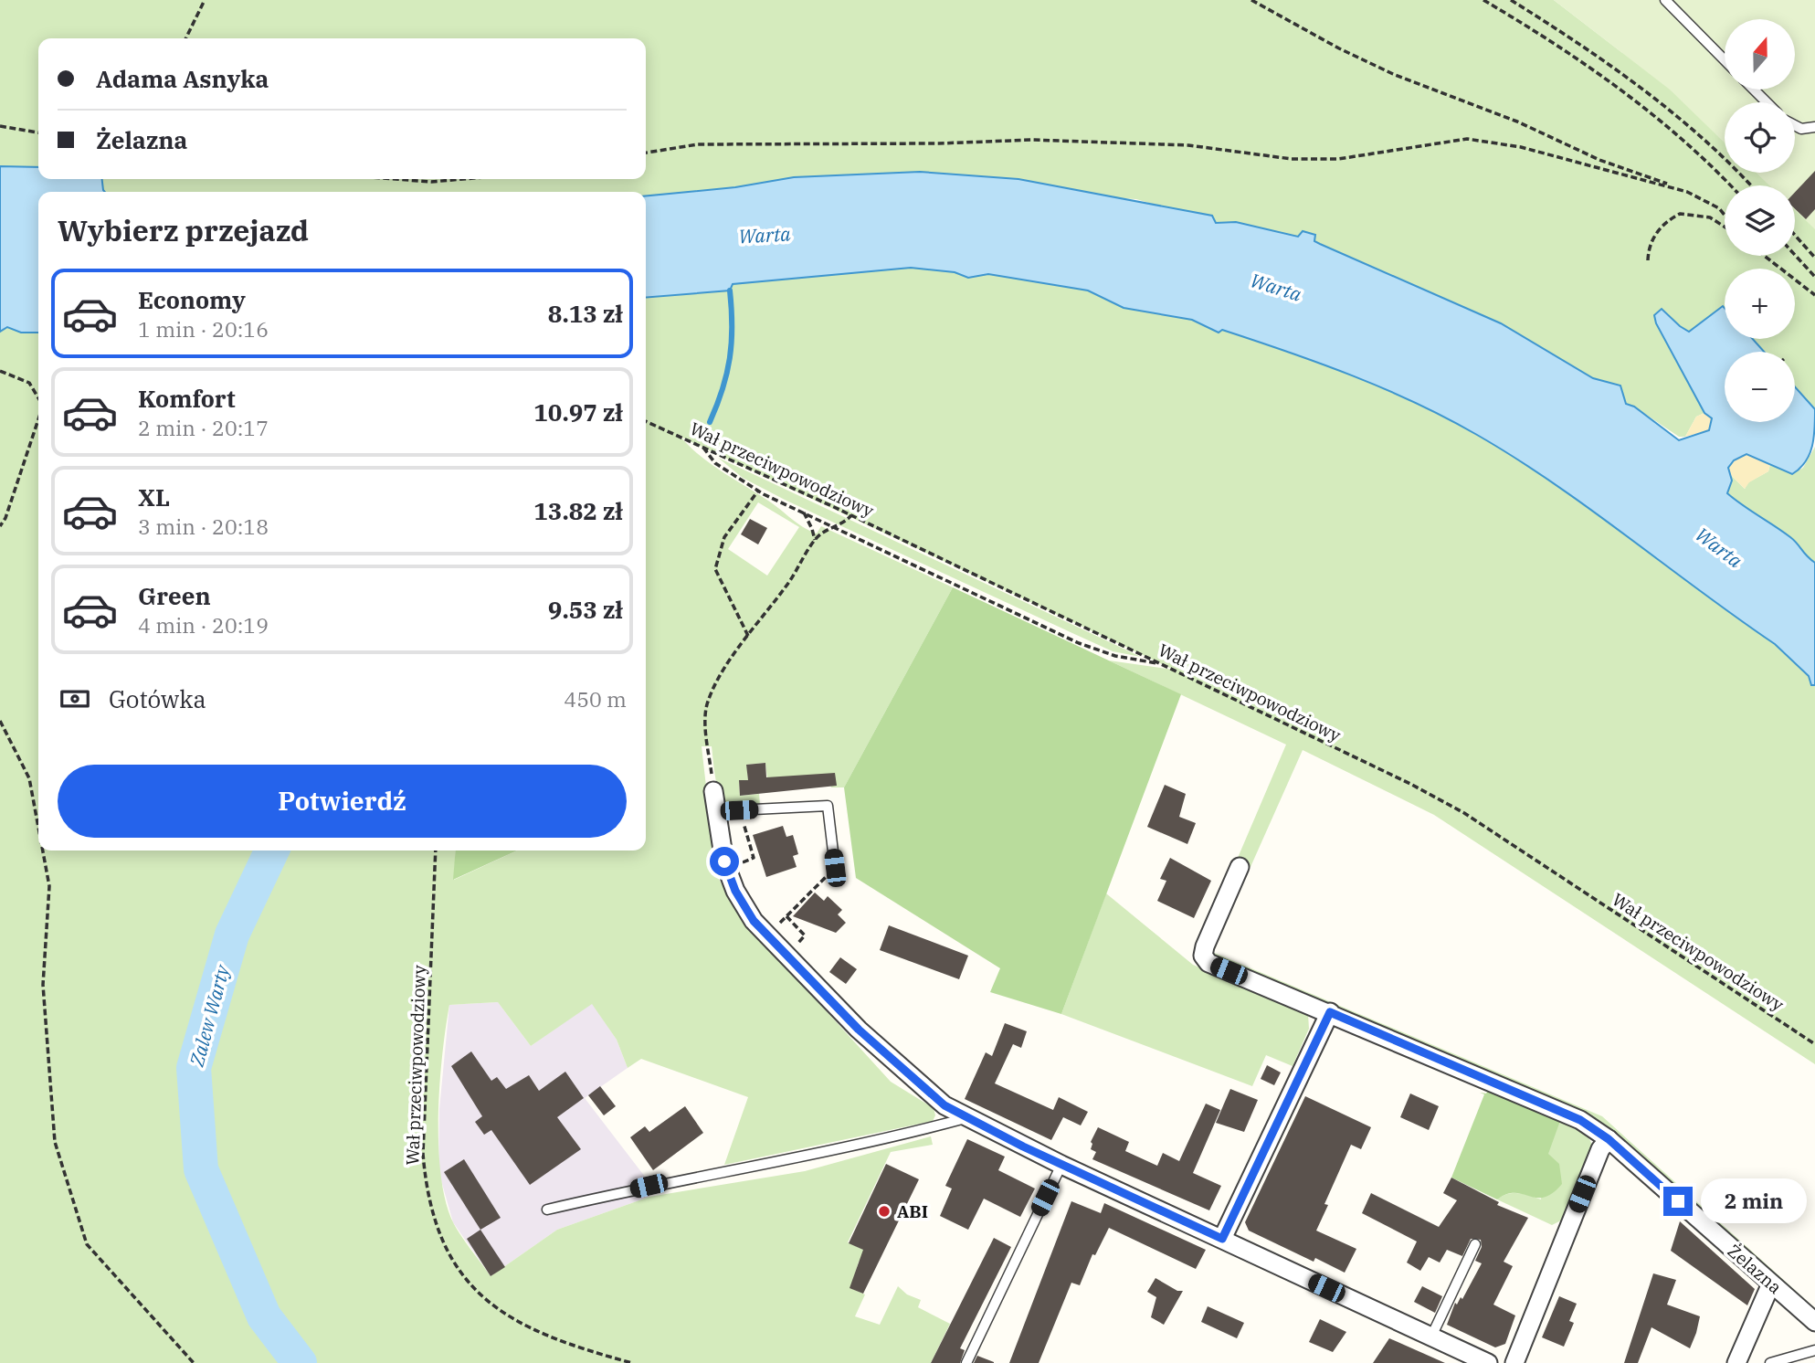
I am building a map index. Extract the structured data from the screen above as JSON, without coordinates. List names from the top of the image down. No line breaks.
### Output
{"streets":{"street":["Żelazna"],"path":["Wał przeciwpowodziowy"]},"water":["Warta","Zalew Warty"],"places":["ABI"],"north":"top","page":{"map_buttons":["+","−"],"banner":["Adama Asnyka","Żelazna"],"heading":"Wybierz przejazd","list":[{"name":"Economy","note":"1 min · 20:16","value":"8.13 zł"},{"name":"Komfort","note":"2 min · 20:17","value":"10.97 zł"},{"name":"XL","note":"3 min · 20:18","value":"13.82 zł"},{"name":"Green","note":"4 min · 20:19","value":"9.53 zł"}],"pay":["Gotówka","450 m"],"buttons":"Potwierdź","bubble":"2 min"}}
